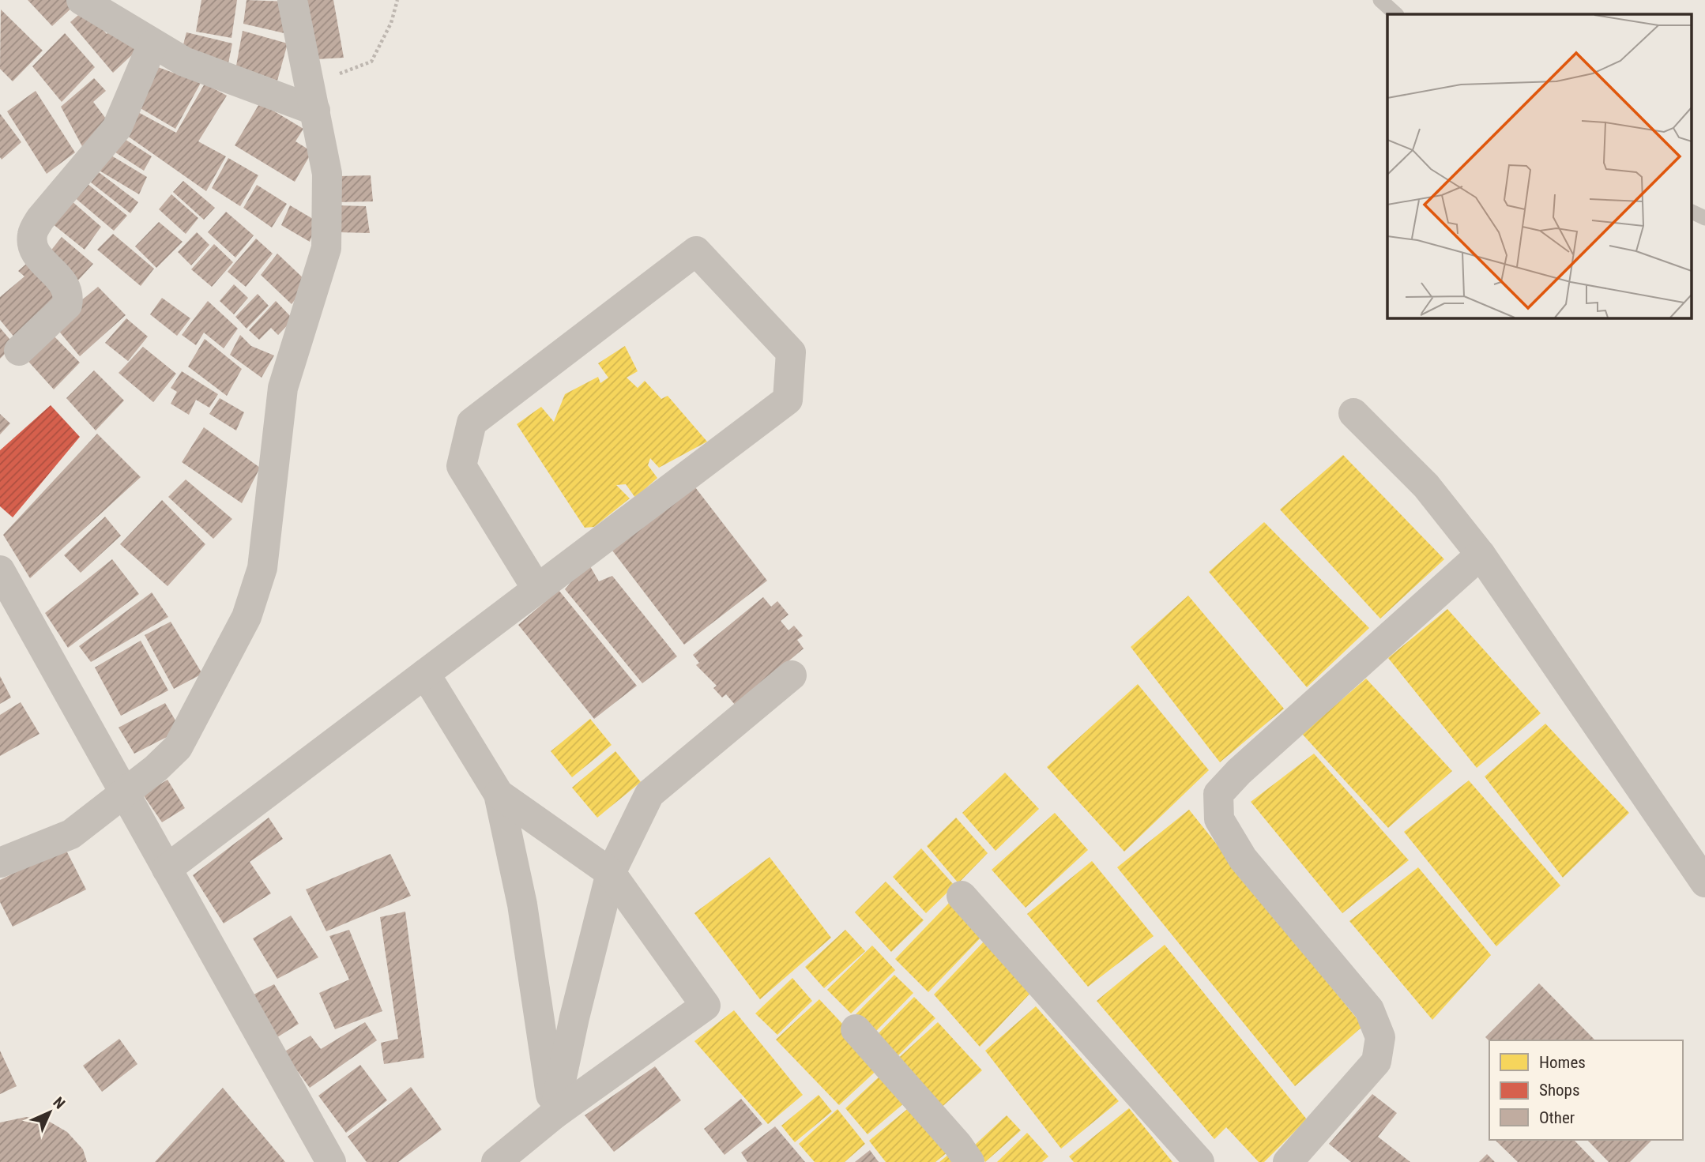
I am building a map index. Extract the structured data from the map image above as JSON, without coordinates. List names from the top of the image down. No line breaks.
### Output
{"legend":["Homes","Shops","Other"],"north":"top right"}
